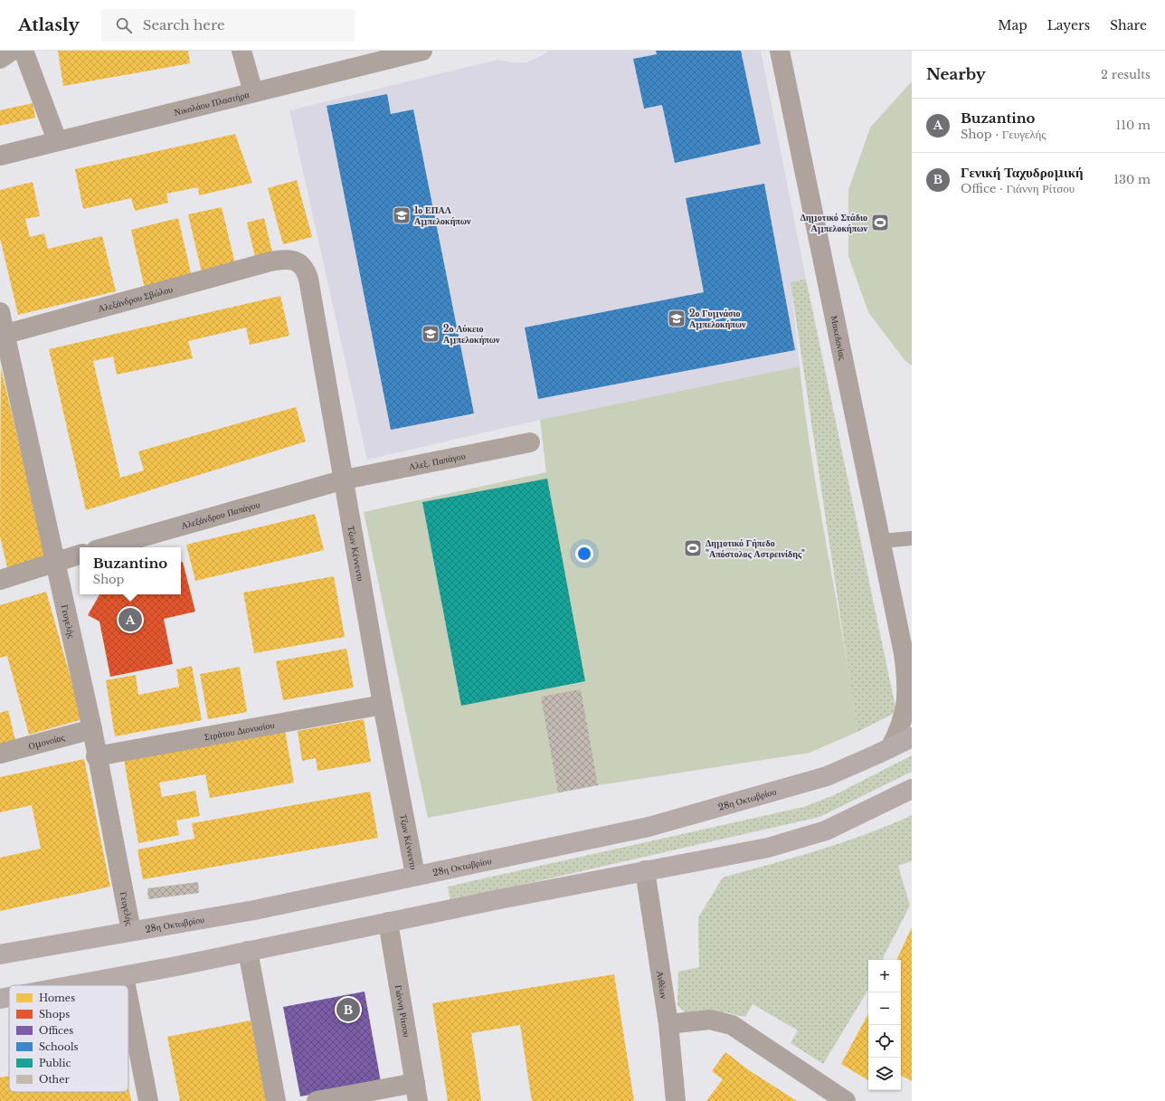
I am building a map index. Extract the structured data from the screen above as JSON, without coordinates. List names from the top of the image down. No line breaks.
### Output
{"streets":{"main road":["28η Οκτωβρίου"],"street":["Νικολάου Πλαστήρα","Αλεξάνδρου Σβώλου","Μακεδονίας","Αλεξ. Παπάγου","Αλεξάνδρου Παπάγου","Τζων Κέννεντυ","Γευγελής","Στράτου Διονυσίου","Ομονοίας","Ανθέων","Γιάννη Ρίτσου"]},"crossings":[["Αλεξάνδρου Σβώλου","Τζων Κέννεντυ"],["Αλεξάνδρου Σβώλου","Γευγελής"],["Μακεδονίας","28η Οκτωβρίου"],["Αλεξ. Παπάγου","Αλεξάνδρου Παπάγου"],["Αλεξ. Παπάγου","Τζων Κέννεντυ"],["Αλεξάνδρου Παπάγου","Τζων Κέννεντυ"],["Τζων Κέννεντυ","Στράτου Διονυσίου"],["Τζων Κέννεντυ","28η Οκτωβρίου"],["Γευγελής","Στράτου Διονυσίου"],["Γευγελής","Ομονοίας"],["Γευγελής","28η Οκτωβρίου"]],"places":{"school or university":["1ο ΕΠΑΛ Αμπελοκήπων","2ο Γυμνάσιο Αμπελοκήπων","2ο Λύκειο Αμπελοκήπων"],"sports":["Δημοτικό Στάδιο Αμπελοκήπων","Δημοτικό Γήπεδο \"Απόστολος Αστρεινίδης\""]},"legend":["Homes","Shops","Offices","Schools","Public","Other"],"page":{"header":"Atlasly","search":"Search here","nav":["Map","Layers","Share"],"heading":["Nearby","2 results"],"list":[{"mark":"A","name":"Buzantino","note":"Shop · Γευγελής","value":"110 m"},{"mark":"B","name":"Γενική Ταχυδρομική","note":"Office · Γιάννη Ρίτσου","value":"130 m"}],"popup":["Buzantino","Shop"],"pins":["A","B"],"map_buttons":["+","−"]}}
